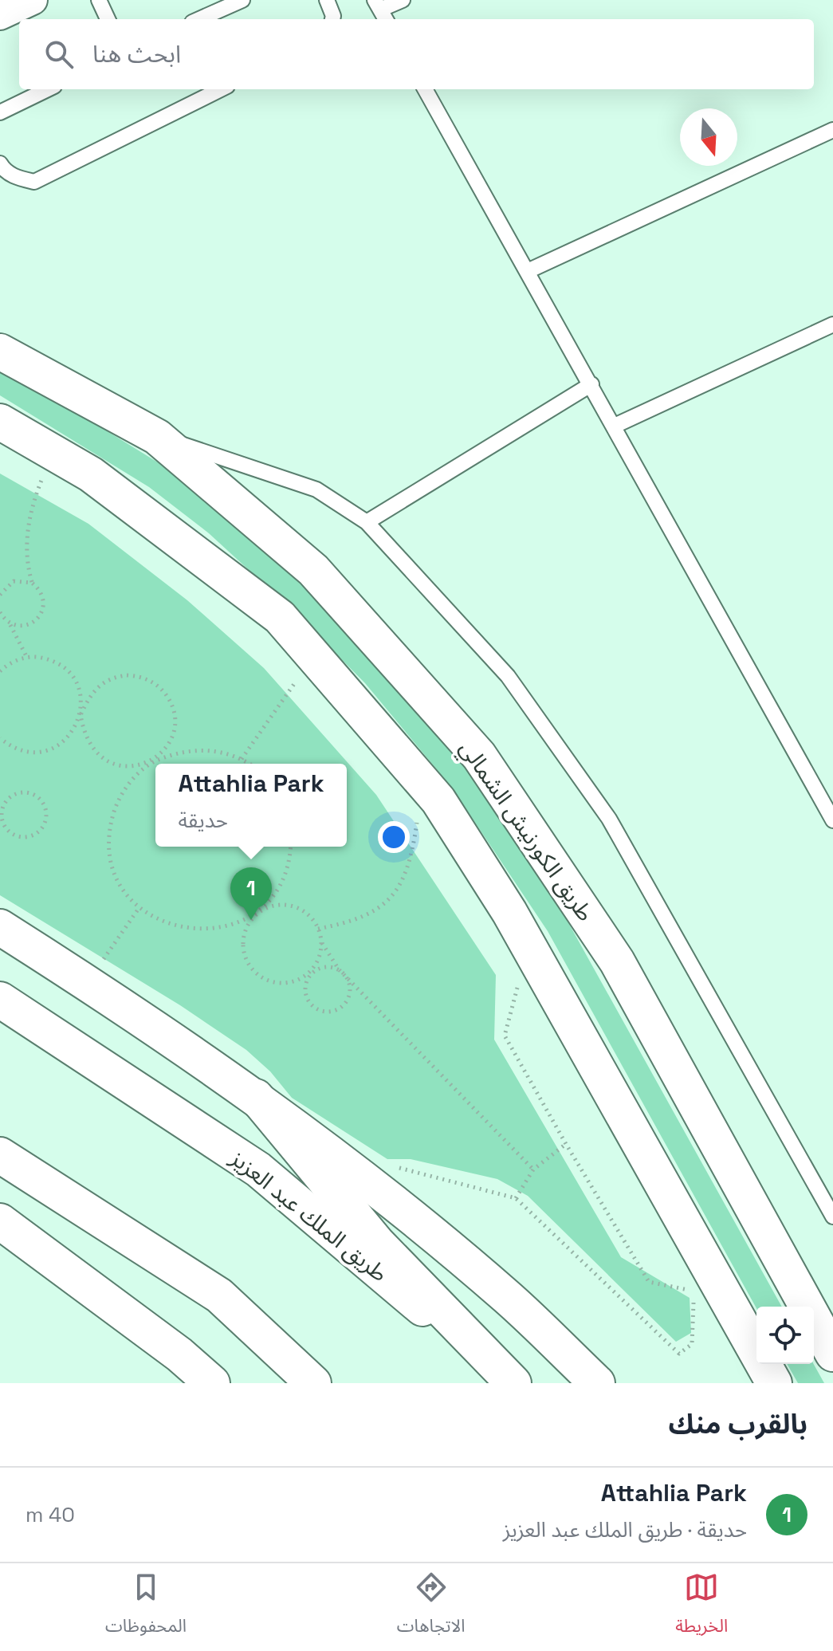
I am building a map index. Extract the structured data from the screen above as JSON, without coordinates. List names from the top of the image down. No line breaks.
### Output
{"streets":{"main road":["طريق الكورنيش الشمالي","طريق الملك عبد العزيز"]},"north":"bottom","page":{"search":"ابحث هنا","popup":["Attahlia Park","حديقة"],"pins":"1","heading":"بالقرب منك","list":[{"mark":"1","name":"Attahlia Park","note":"حديقة · طريق الملك عبد العزيز","value":"40 m"}],"nav":["الخريطة","الاتجاهات","المحفوظات"]}}
